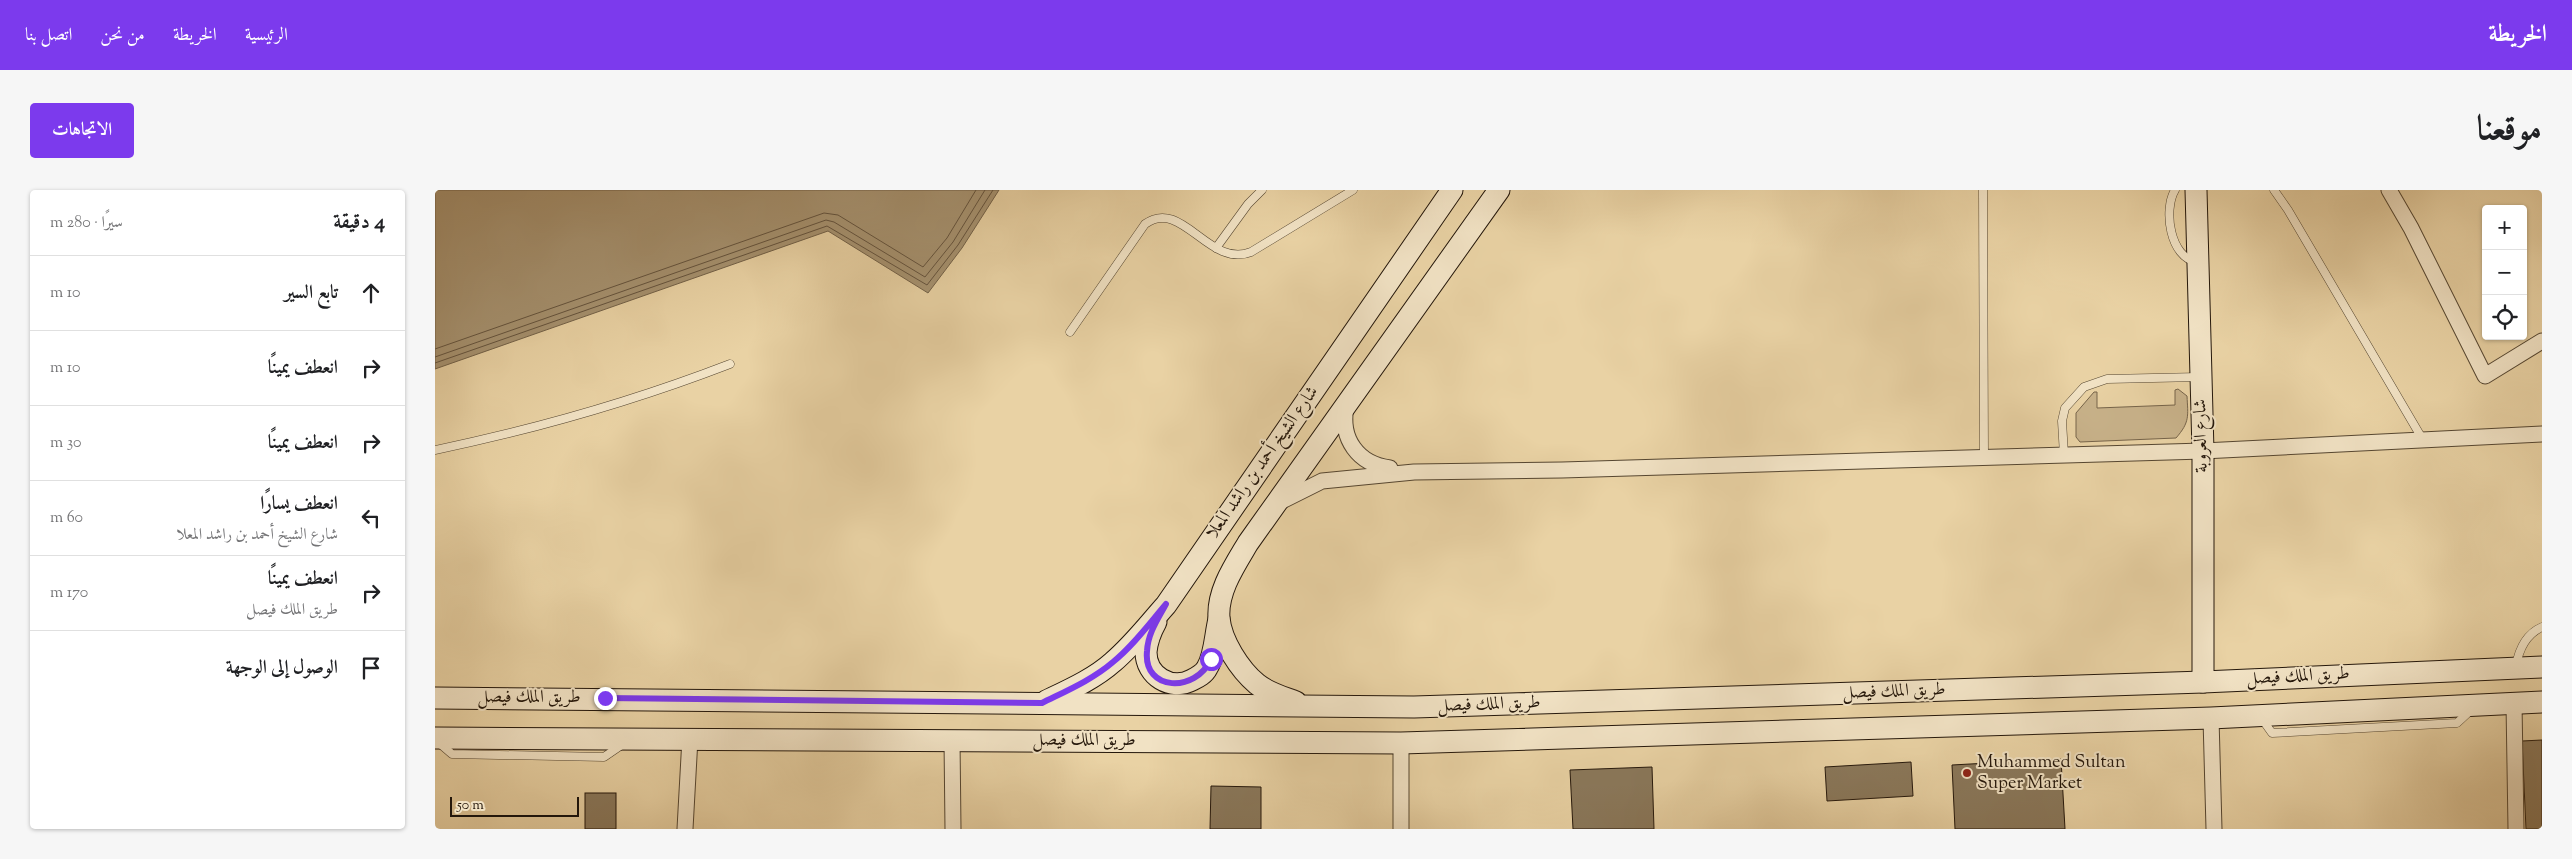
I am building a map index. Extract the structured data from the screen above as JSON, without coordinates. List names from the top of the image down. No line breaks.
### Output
{"streets":{"main road":["شارع العروبة","شارع الشيخ أحمد بن راشد المعلا","طريق الملك فيصل"]},"crossings":[["شارع العروبة","طريق الملك فيصل"],["شارع الشيخ أحمد بن راشد المعلا","طريق الملك فيصل"]],"places":["Muhammed Sultan Super Market"],"scale_bar":"50 m","page":{"header":"الخريطة","nav":["الرئيسية","الخريطة","من نحن","اتصل بنا"],"title":"موقعنا","buttons":"الاتجاهات","heading":["4 دقيقة","سيرًا · 280 m"],"map_buttons":["+","−"],"list":[["تابع السير","10 m"],["انعطف يمينًا","10 m"],["انعطف يمينًا","30 m"],["انعطف يسارًا","شارع الشيخ أحمد بن راشد المعلا","60 m"],["انعطف يمينًا","طريق الملك فيصل","170 m"],"الوصول إلى الوجهة"],"scale":"50 m"}}
